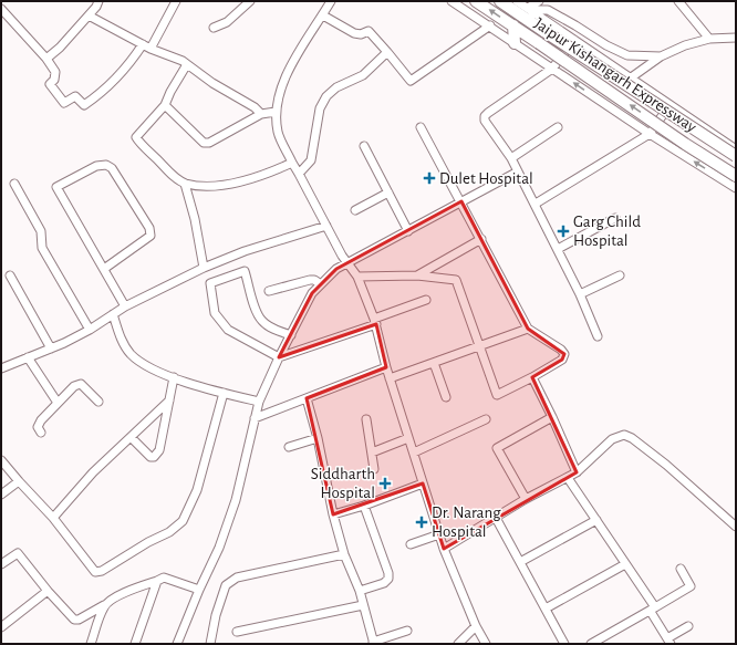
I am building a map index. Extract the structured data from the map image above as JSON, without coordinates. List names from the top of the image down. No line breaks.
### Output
{"streets":{"highway":["Jaipur Kishangarh Expressway"]},"places":{"health":["Dulet Hospital","Garg Child Hospital","Siddharth Hospital","Dr. Narang Hospital"]}}
